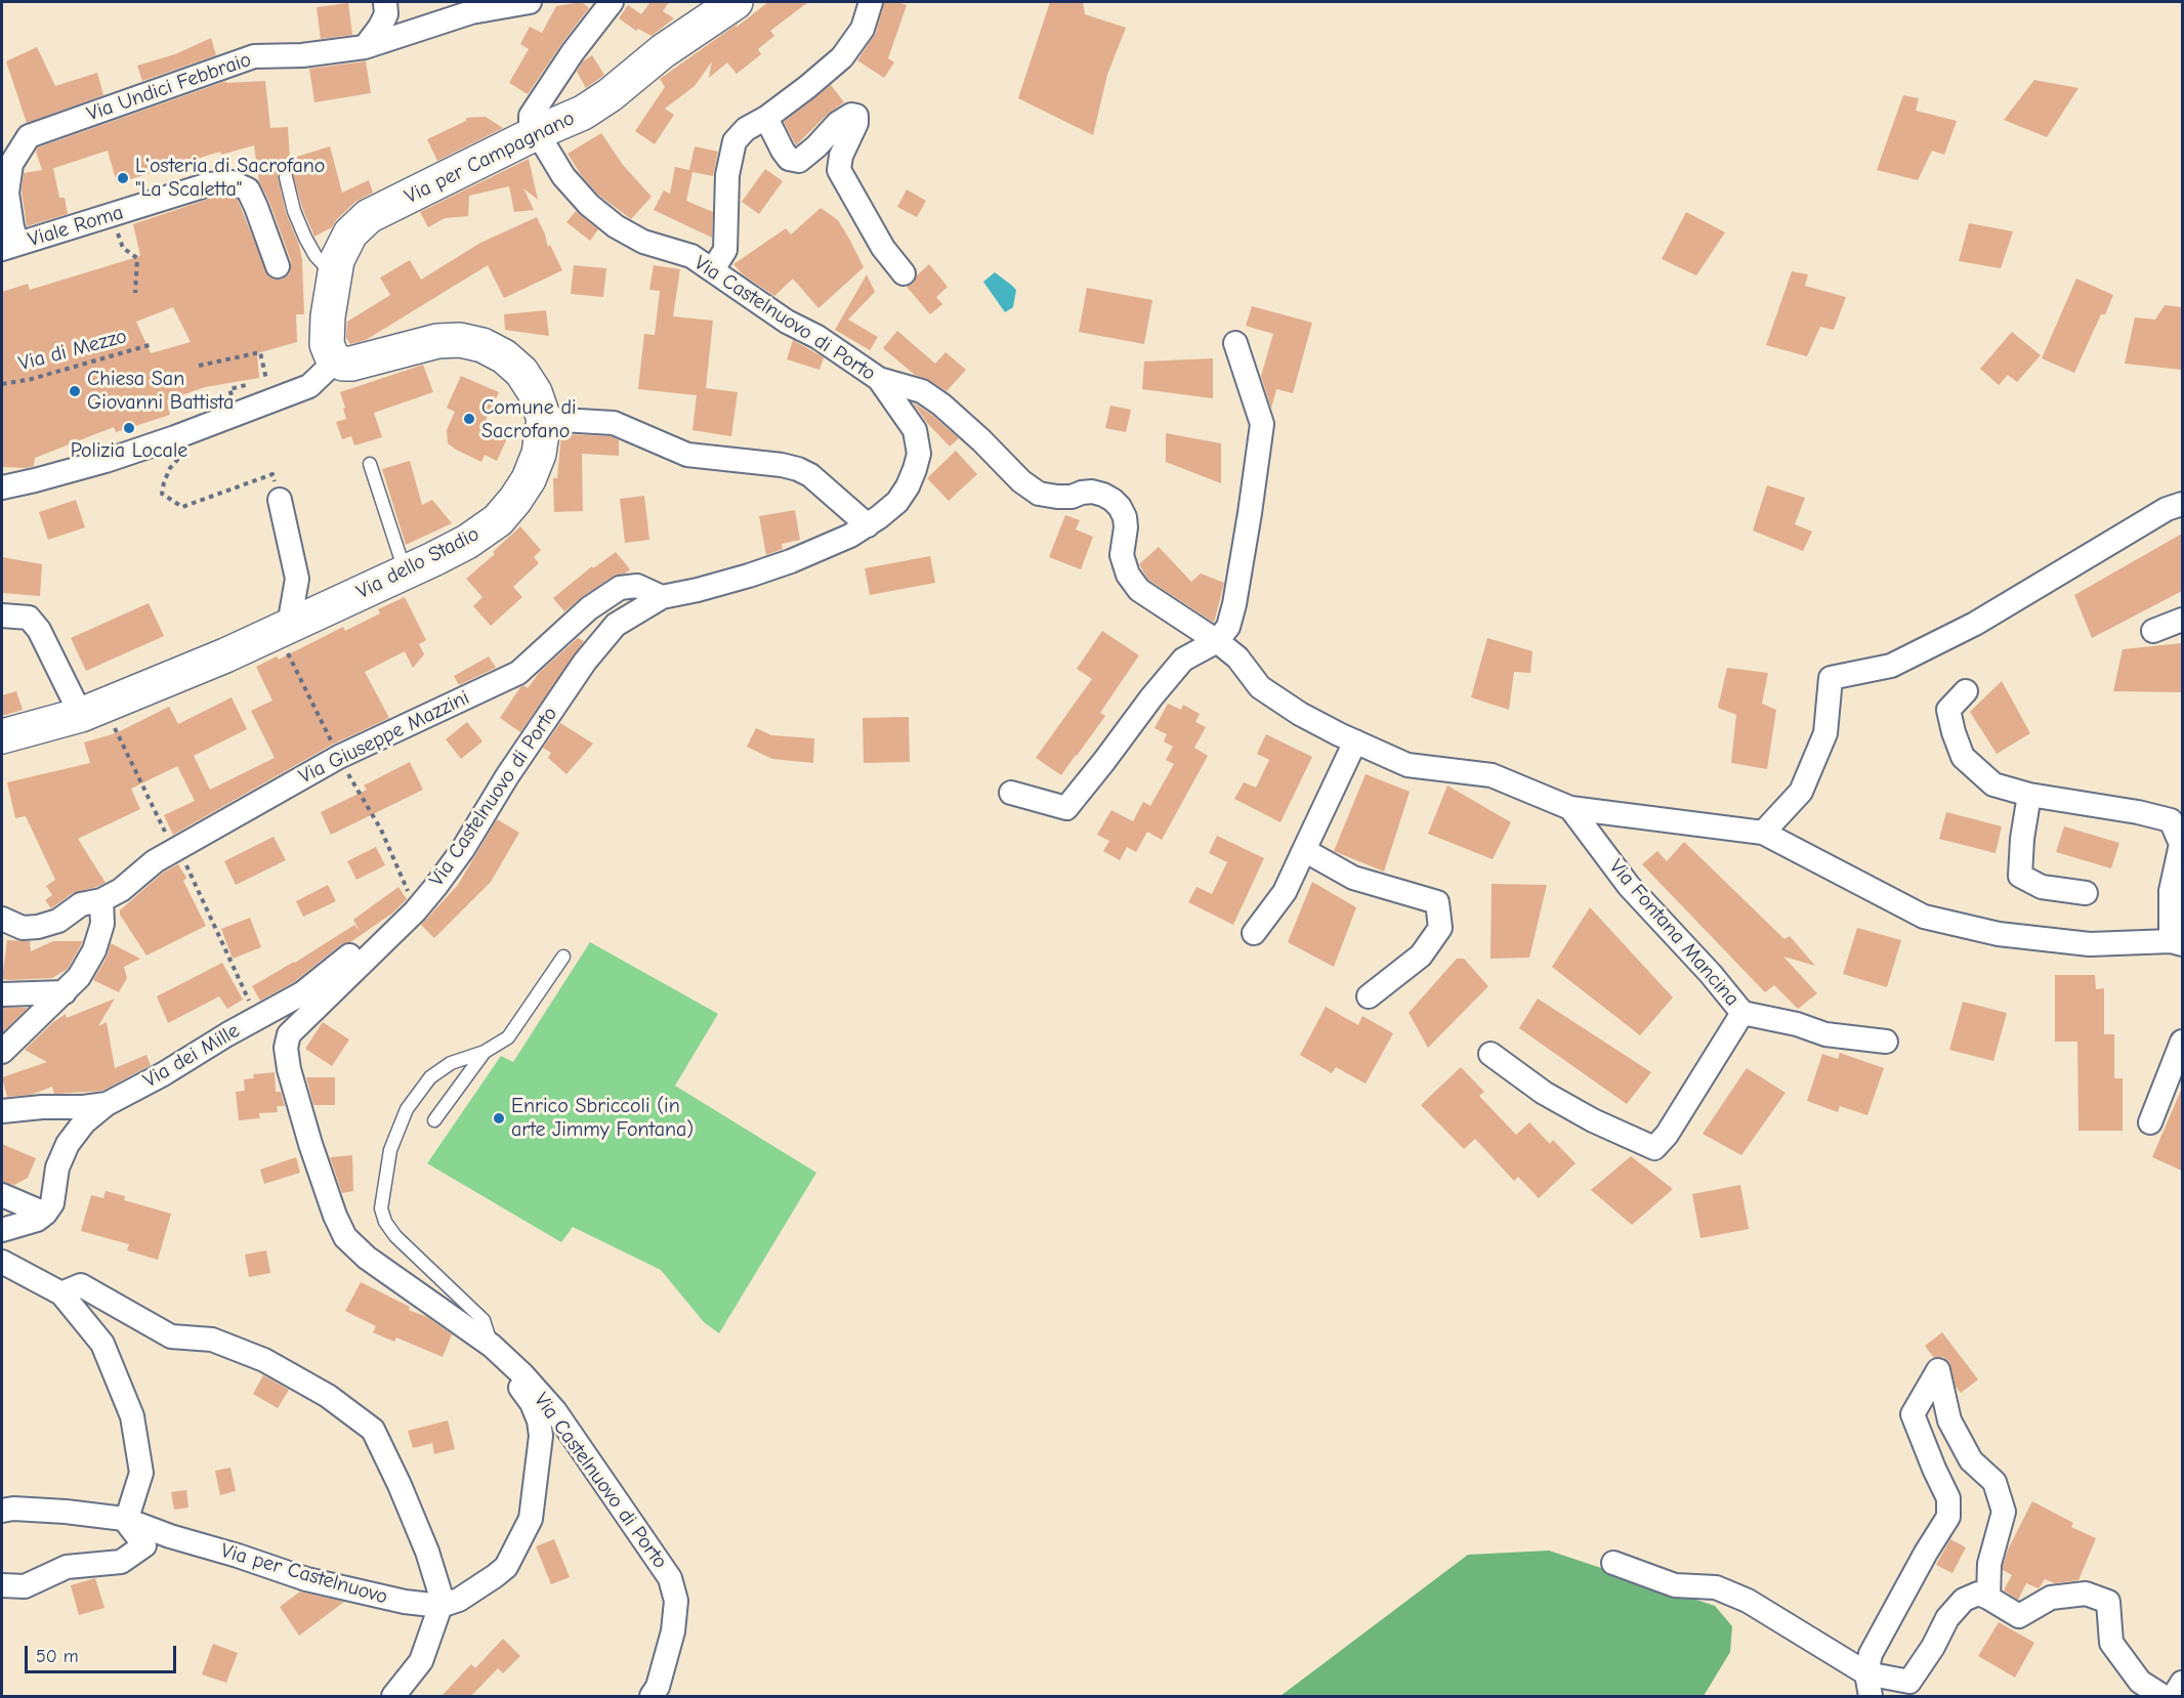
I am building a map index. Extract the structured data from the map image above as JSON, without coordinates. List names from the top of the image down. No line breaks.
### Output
{"streets":{"street":["Via Undici Febbraio","Via per Campagnano","Viale Roma","Via Castelnuovo di Porto","Via dello Stadio","Via Giuseppe Mazzini","Via Fontana Mancina","Via dei Mille","Via per Castelnuovo"],"path":["Via di Mezzo"]},"crossings":[["Via Undici Febbraio","Viale Roma"],["Via per Campagnano","Via Castelnuovo di Porto"],["Via per Campagnano","Via dello Stadio"],["Via Castelnuovo di Porto","Via Giuseppe Mazzini"],["Via Castelnuovo di Porto","Via dei Mille"]],"places":["L'osteria di Sacrofano \"La Scaletta\"","Chiesa San Giovanni Battista","Comune di Sacrofano","Polizia Locale","Enrico Sbriccoli (in arte Jimmy Fontana)"],"scale_bar":"50 m"}
